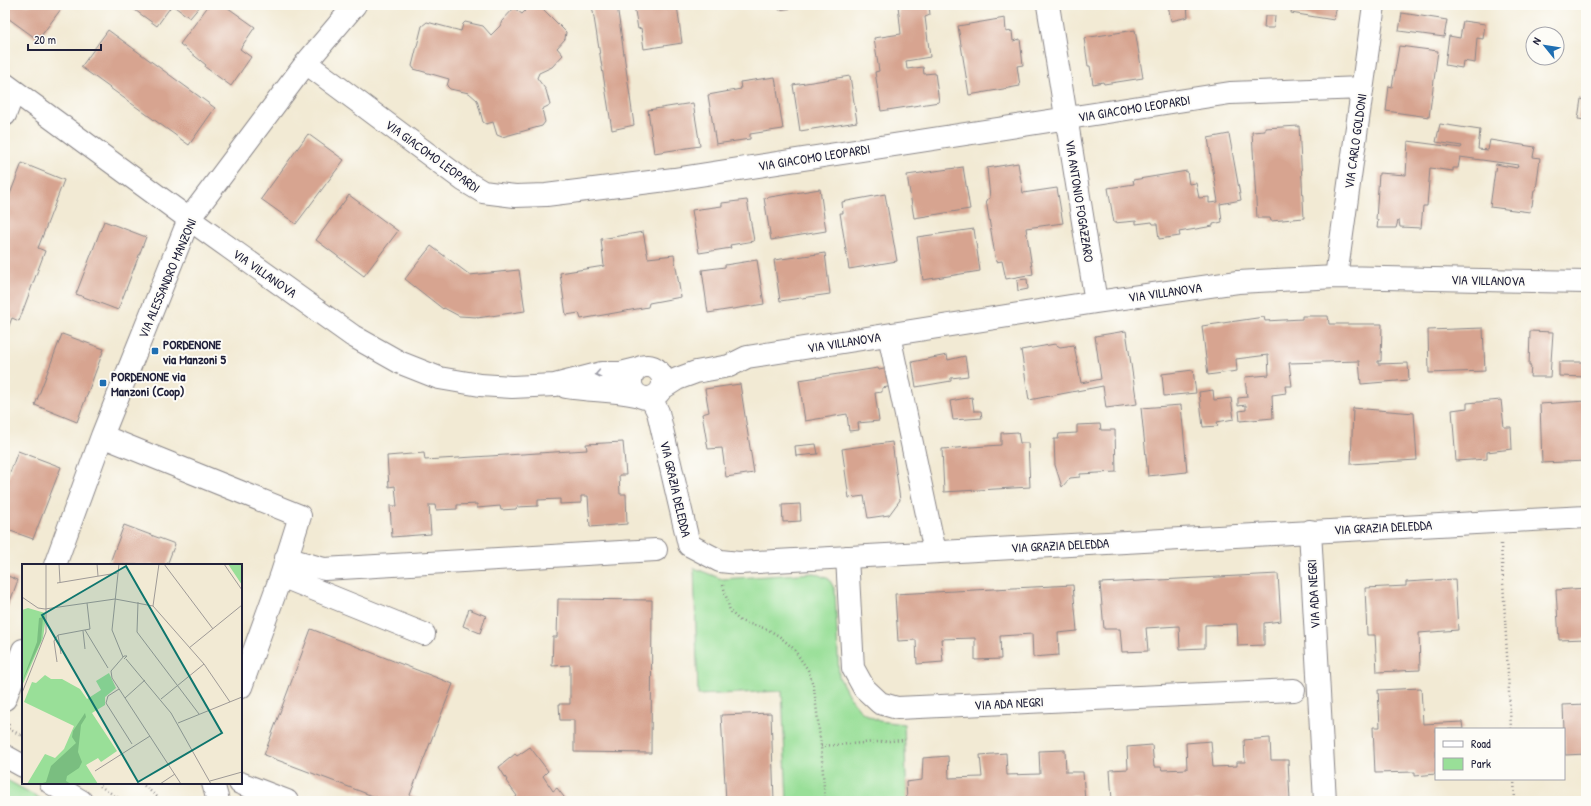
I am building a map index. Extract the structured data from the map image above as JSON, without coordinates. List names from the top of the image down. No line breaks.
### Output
{"streets":{"street":["VIA GIACOMO LEOPARDI","VIA CARLO GOLDONI","VIA ANTONIO FOGAZZARO","VIA VILLANOVA","VIA ALESSANDRO MANZONI","VIA GRAZIA DELEDDA","VIA ADA NEGRI"]},"crossings":[["VIA GIACOMO LEOPARDI","VIA CARLO GOLDONI"],["VIA GIACOMO LEOPARDI","VIA ANTONIO FOGAZZARO"],["VIA GIACOMO LEOPARDI","VIA ALESSANDRO MANZONI"],["VIA CARLO GOLDONI","VIA VILLANOVA"],["VIA ANTONIO FOGAZZARO","VIA VILLANOVA"],["VIA VILLANOVA","VIA ALESSANDRO MANZONI"],["VIA VILLANOVA","VIA GRAZIA DELEDDA"],["VIA GRAZIA DELEDDA","VIA ADA NEGRI"]],"places":{"transit":["PORDENONE via Manzoni 5","PORDENONE via Manzoni (Coop)"]},"legend":["Road","Park"],"scale_bar":"20 m","north":"top left"}
